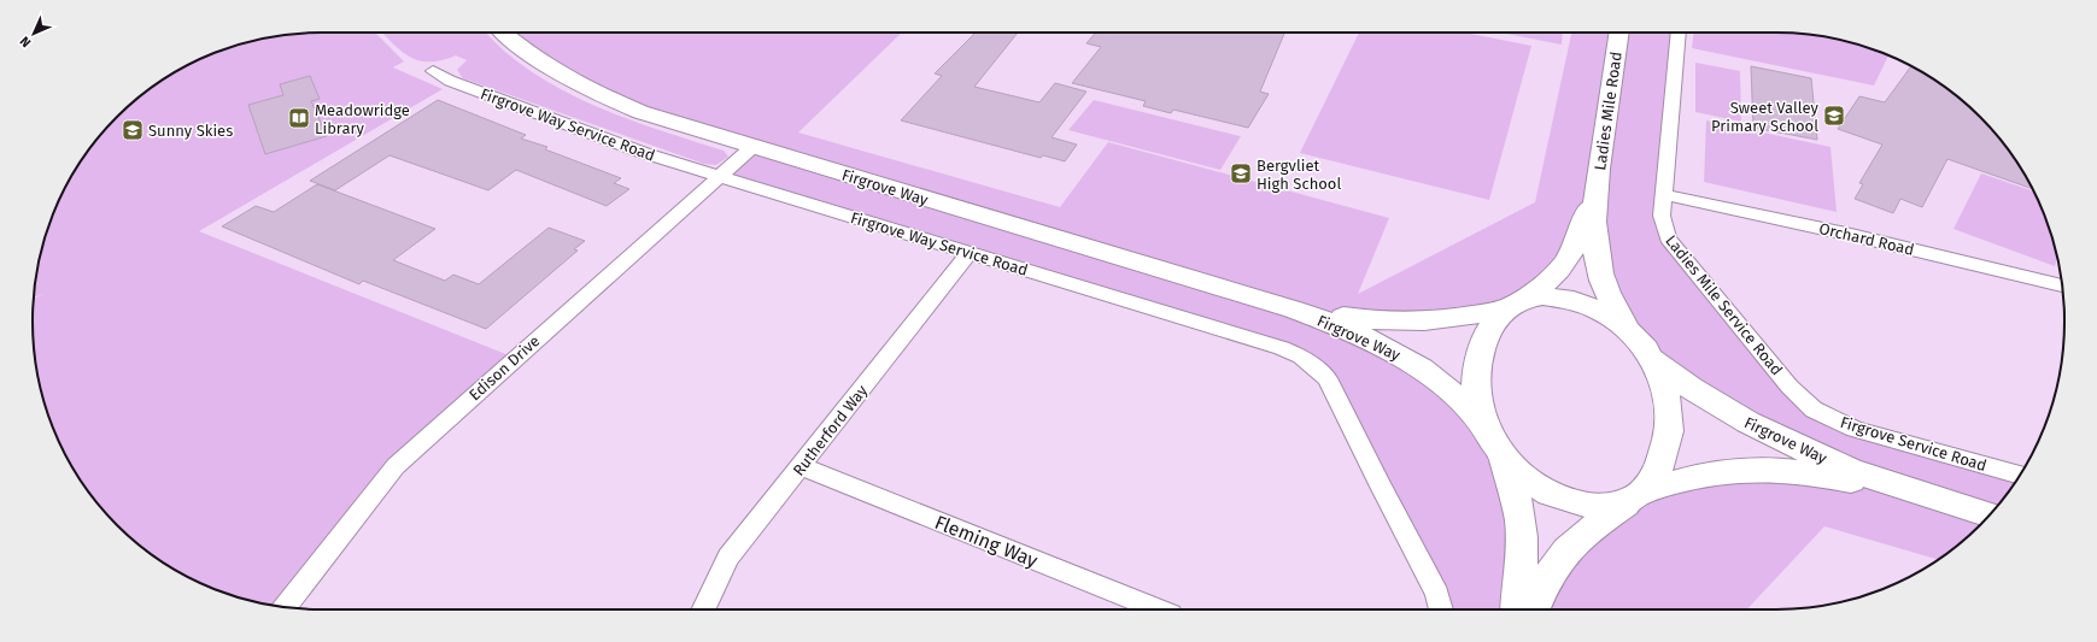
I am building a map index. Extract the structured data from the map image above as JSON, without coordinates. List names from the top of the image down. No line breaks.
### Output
{"streets":{"street":["Ladies Mile Road","Firgrove Way Service Road","Firgrove Way","Orchard Road","Ladies Mile Service Road","Edison Drive","Rutherford Way","Firgrove Service Road","Fleming Way"]},"crossings":[["Ladies Mile Road","Firgrove Way"],["Firgrove Way Service Road","Edison Drive"],["Firgrove Way Service Road","Rutherford Way"],["Firgrove Way","Edison Drive"],["Orchard Road","Ladies Mile Service Road"],["Ladies Mile Service Road","Firgrove Service Road"],["Rutherford Way","Fleming Way"]],"places":{"school or university":["Sweet Valley Primary School","Sunny Skies","Bergvliet High School"],"library":["Meadowridge Library"]},"north":"bottom left"}
